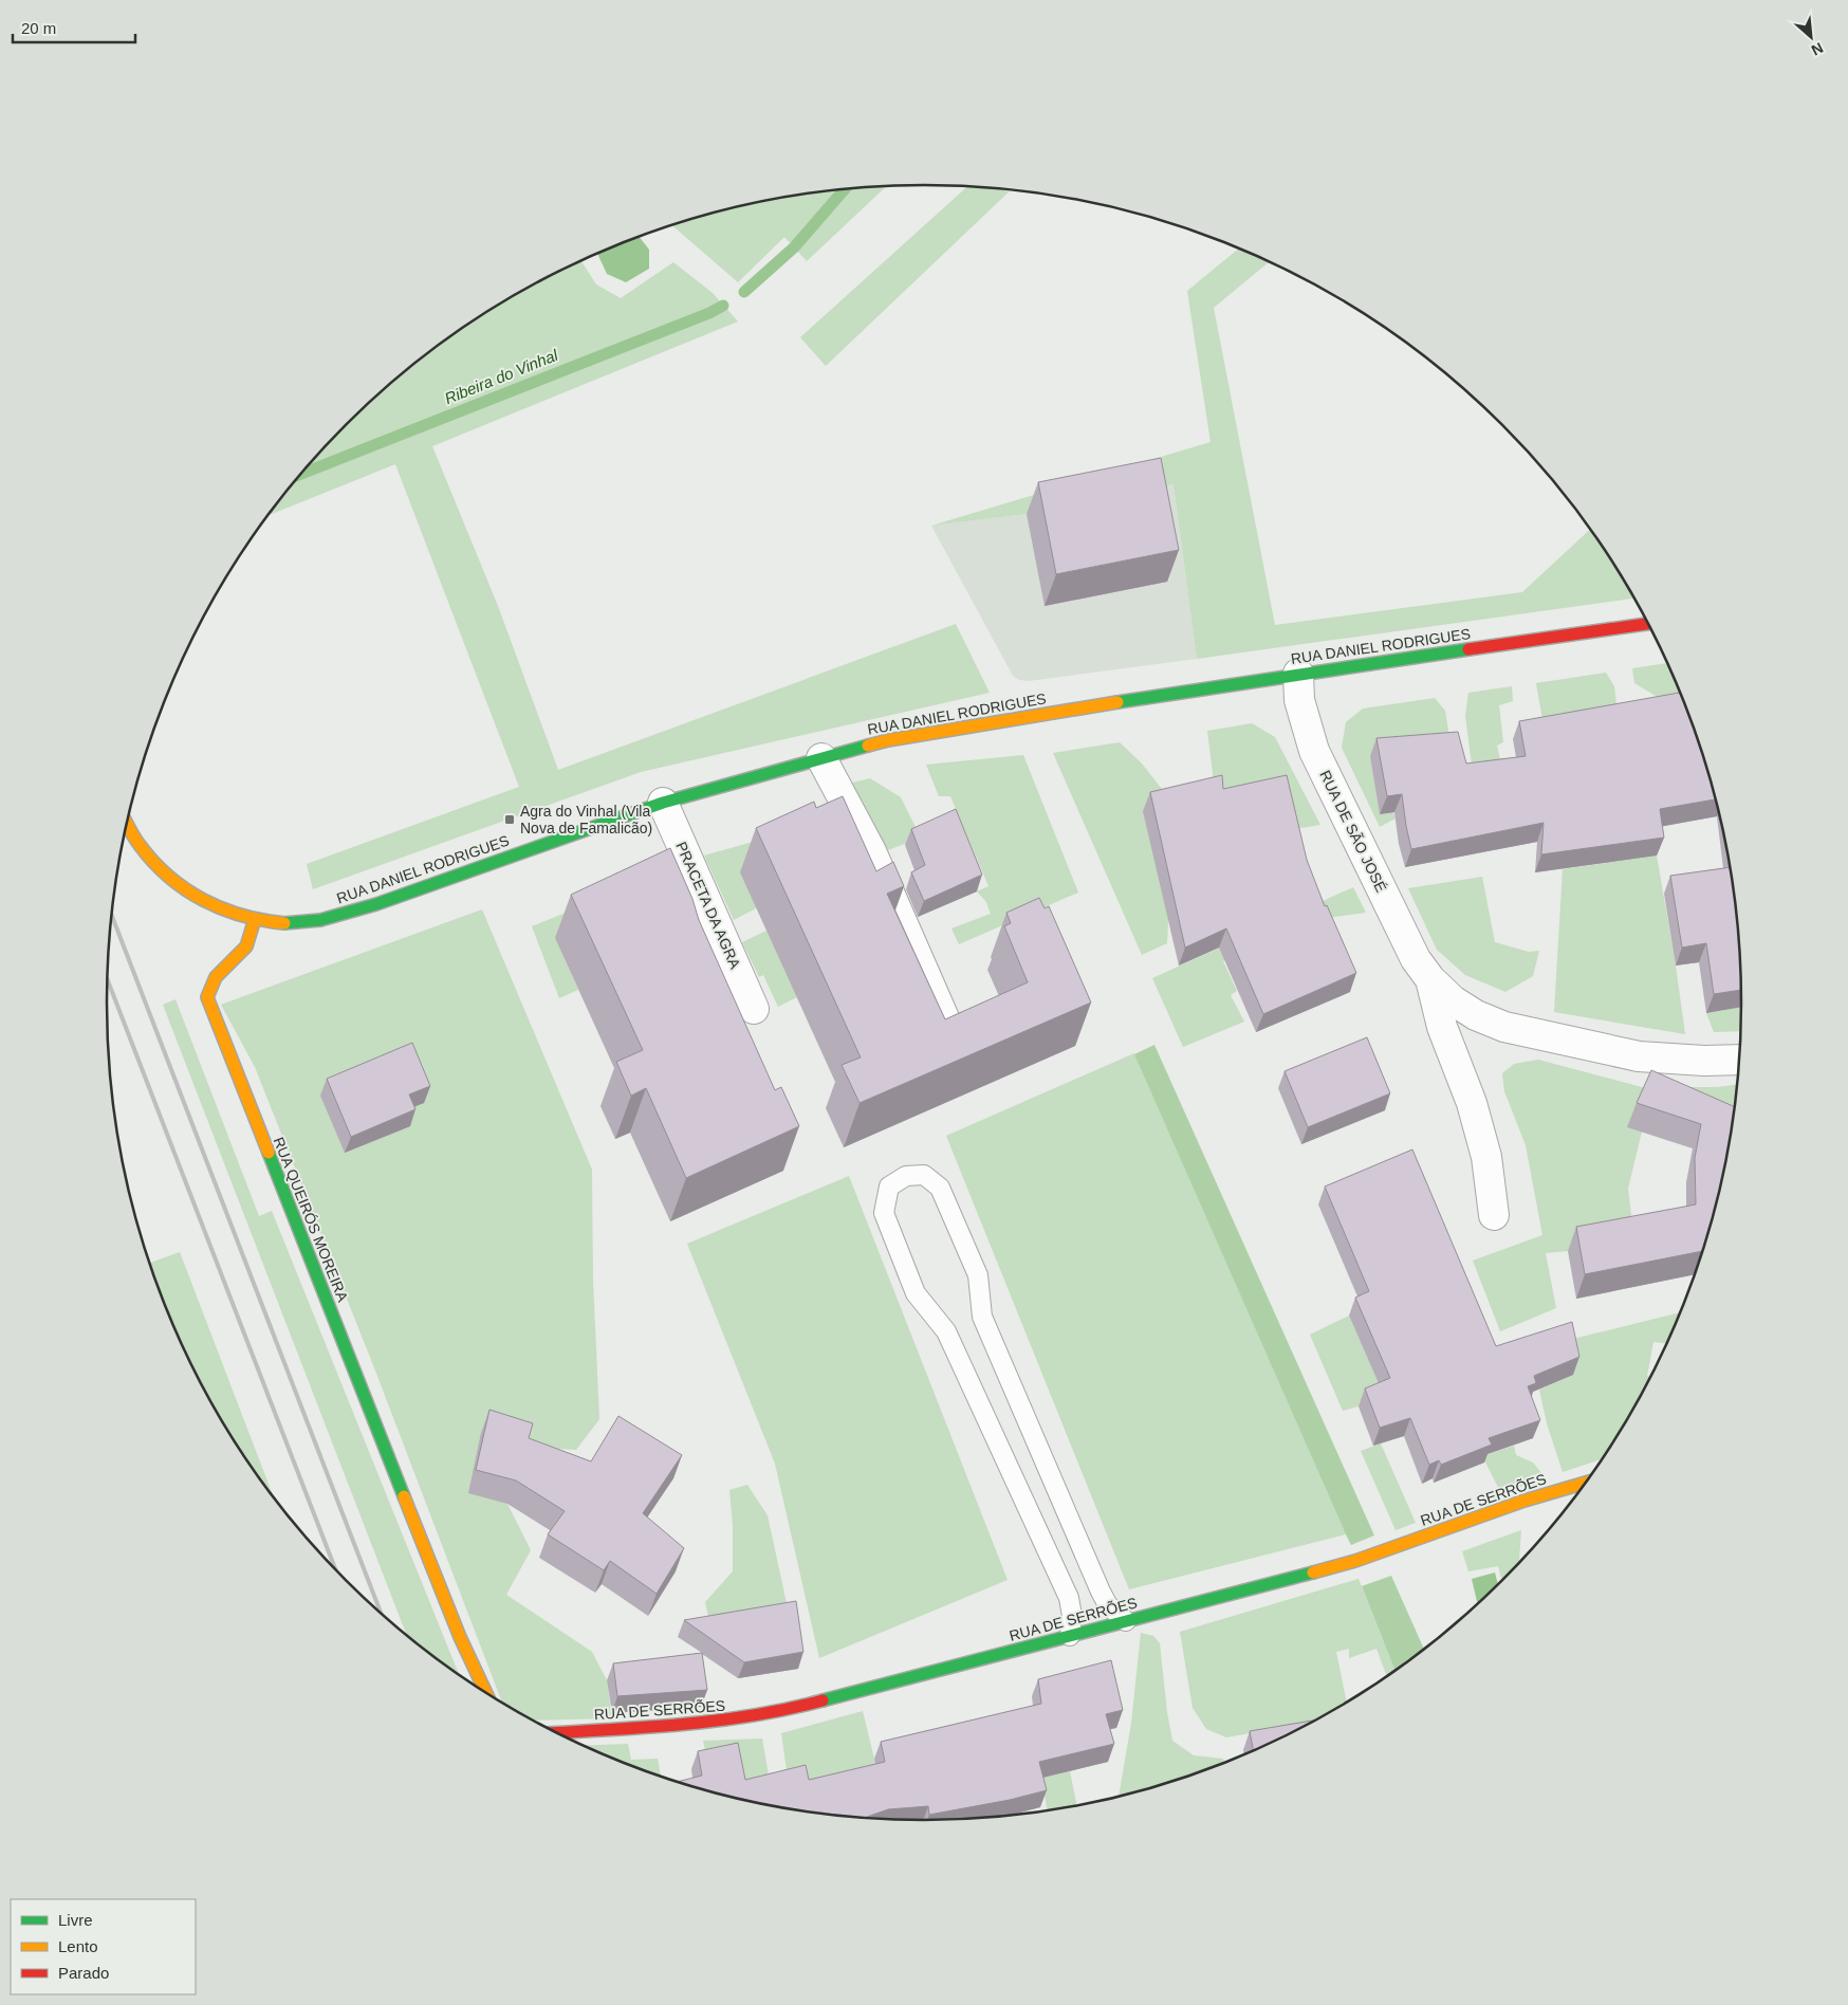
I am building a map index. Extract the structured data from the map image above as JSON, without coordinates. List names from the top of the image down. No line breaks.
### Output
{"streets":{"street":["RUA DANIEL RODRIGUES","RUA DE SÃO JOSÉ","PRACETA DA AGRA","RUA QUEIRÓS MOREIRA","RUA DE SERRÕES"]},"crossings":[["RUA DANIEL RODRIGUES","RUA DE SÃO JOSÉ"],["RUA DANIEL RODRIGUES","PRACETA DA AGRA"],["RUA DANIEL RODRIGUES","RUA QUEIRÓS MOREIRA"]],"water":["Ribeira do Vinhal"],"places":{"transit":["Agra do Vinhal (Vila Nova de Famalicão)"]},"legend":["Livre","Lento","Parado"],"scale_bar":"20 m","north":"bottom right"}
